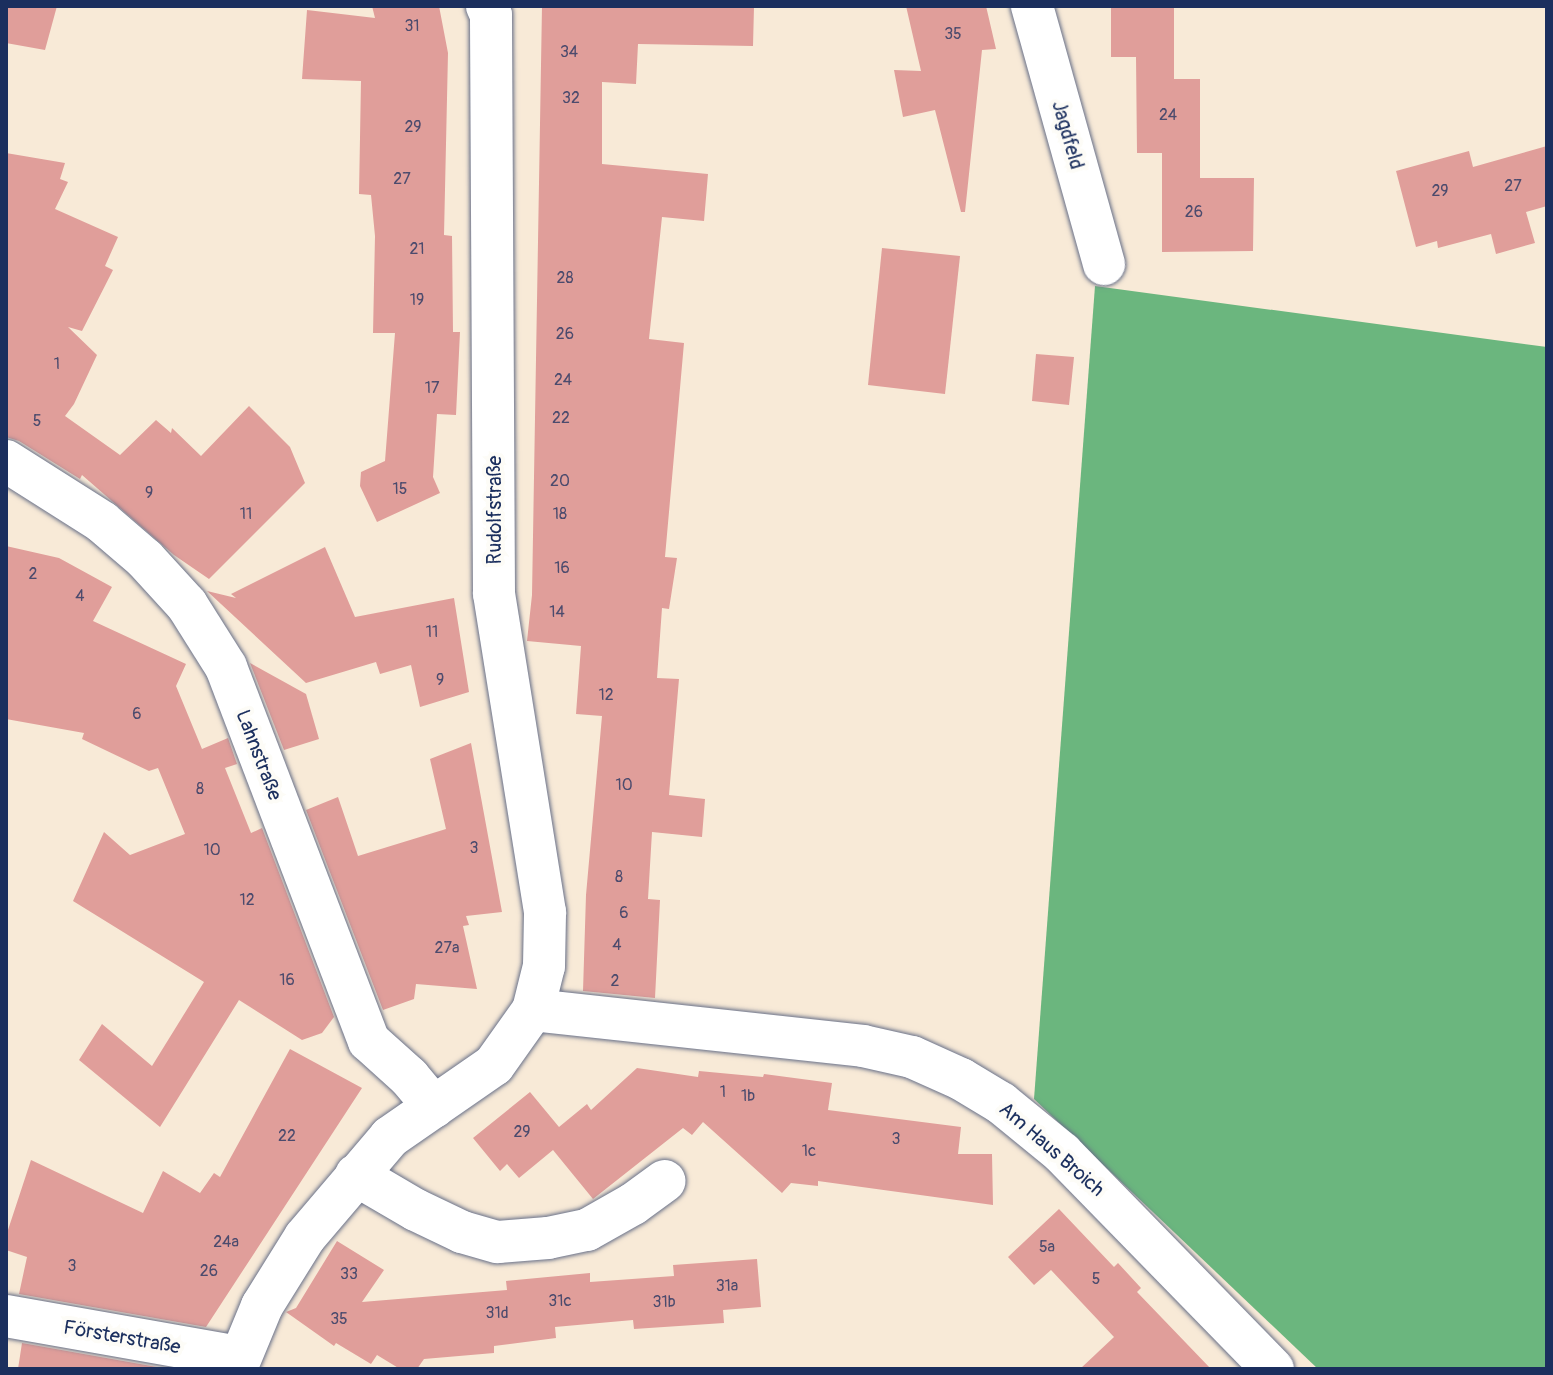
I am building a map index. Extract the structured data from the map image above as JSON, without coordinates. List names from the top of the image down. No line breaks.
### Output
{"streets":{"street":["Jagdfeld","Rudolfstraße","Lahnstraße","Am Haus Broich","Försterstraße"]},"crossings":[["Rudolfstraße","Am Haus Broich"]],"house_numbers":["31","35","34","32","24","29","27","27","29","26","21","28","19","26","1","24","17","22","5","20","15","9","11","18","16","2","4","14","11","9","12","6","10","8","3","10","8","12","6","4","27a","16","2","1","1b","29","22","3","1c","24a","5a","3","26","33","5","31a","31c","31b","31d","35"]}
